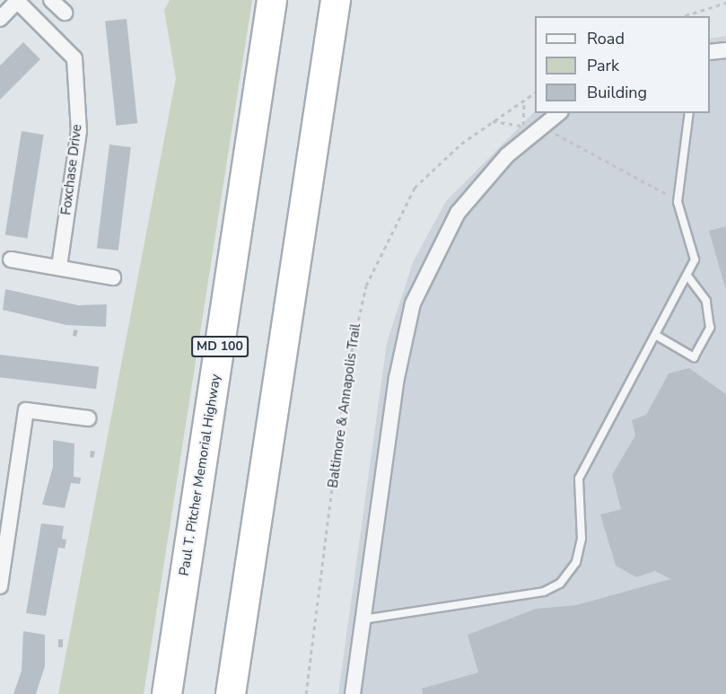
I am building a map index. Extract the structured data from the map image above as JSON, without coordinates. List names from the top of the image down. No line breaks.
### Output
{"streets":{"highway":["MD 100","Paul T. Pitcher Memorial Highway"],"street":["Foxchase Drive"],"path":["Baltimore & Annapolis Trail"]},"legend":["Road","Park","Building"]}
